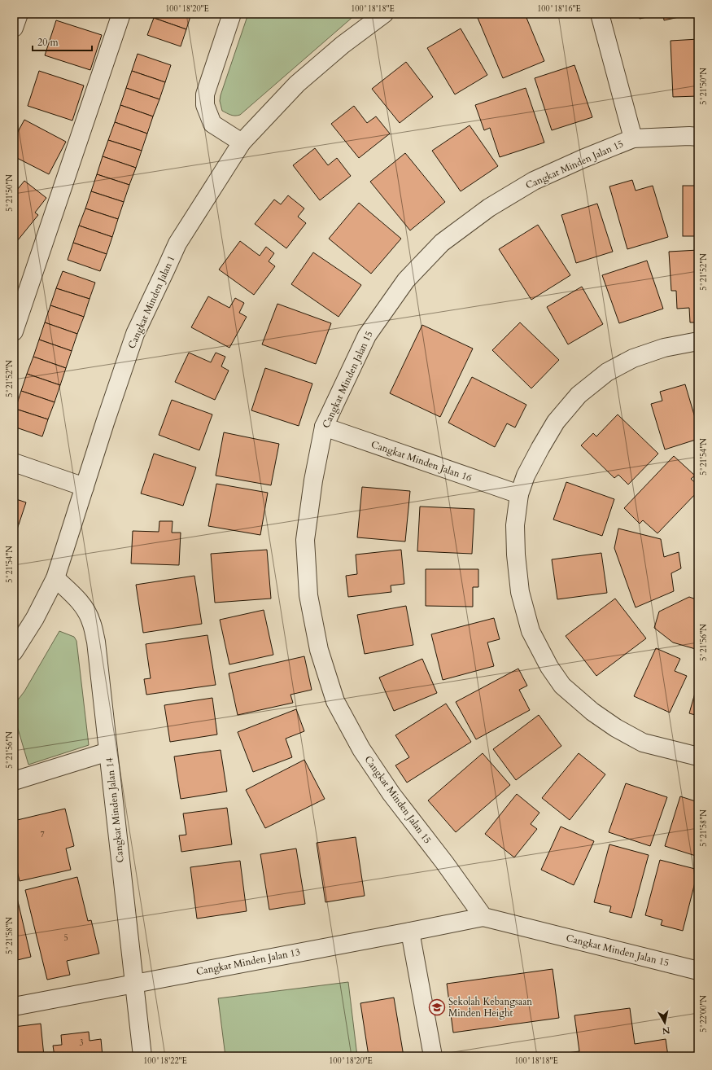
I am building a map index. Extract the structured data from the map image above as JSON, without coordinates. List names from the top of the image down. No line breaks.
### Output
{"streets":{"street":["Cangkat Minden Jalan 15","Cangkat Minden Jalan 1","Cangkat Minden Jalan 16","Cangkat Minden Jalan 14","Cangkat Minden Jalan 13"]},"crossings":[["Cangkat Minden Jalan 15","Cangkat Minden Jalan 16"],["Cangkat Minden Jalan 15","Cangkat Minden Jalan 13"],["Cangkat Minden Jalan 1","Cangkat Minden Jalan 14"],["Cangkat Minden Jalan 14","Cangkat Minden Jalan 13"]],"places":{"school or university":["Sekolah Kebangsaan Minden Height"]},"house_numbers":["7","5","3"],"scale_bar":"20 m","north":"bottom","coordinates":["100°18'20\"E","100°18'18\"E","100°18'16\"E","5°21'50\"N","5°21'52\"N","5°21'54\"N","5°21'56\"N","5°21'58\"N","5°22'00\"N","100°18'22\"E"]}
